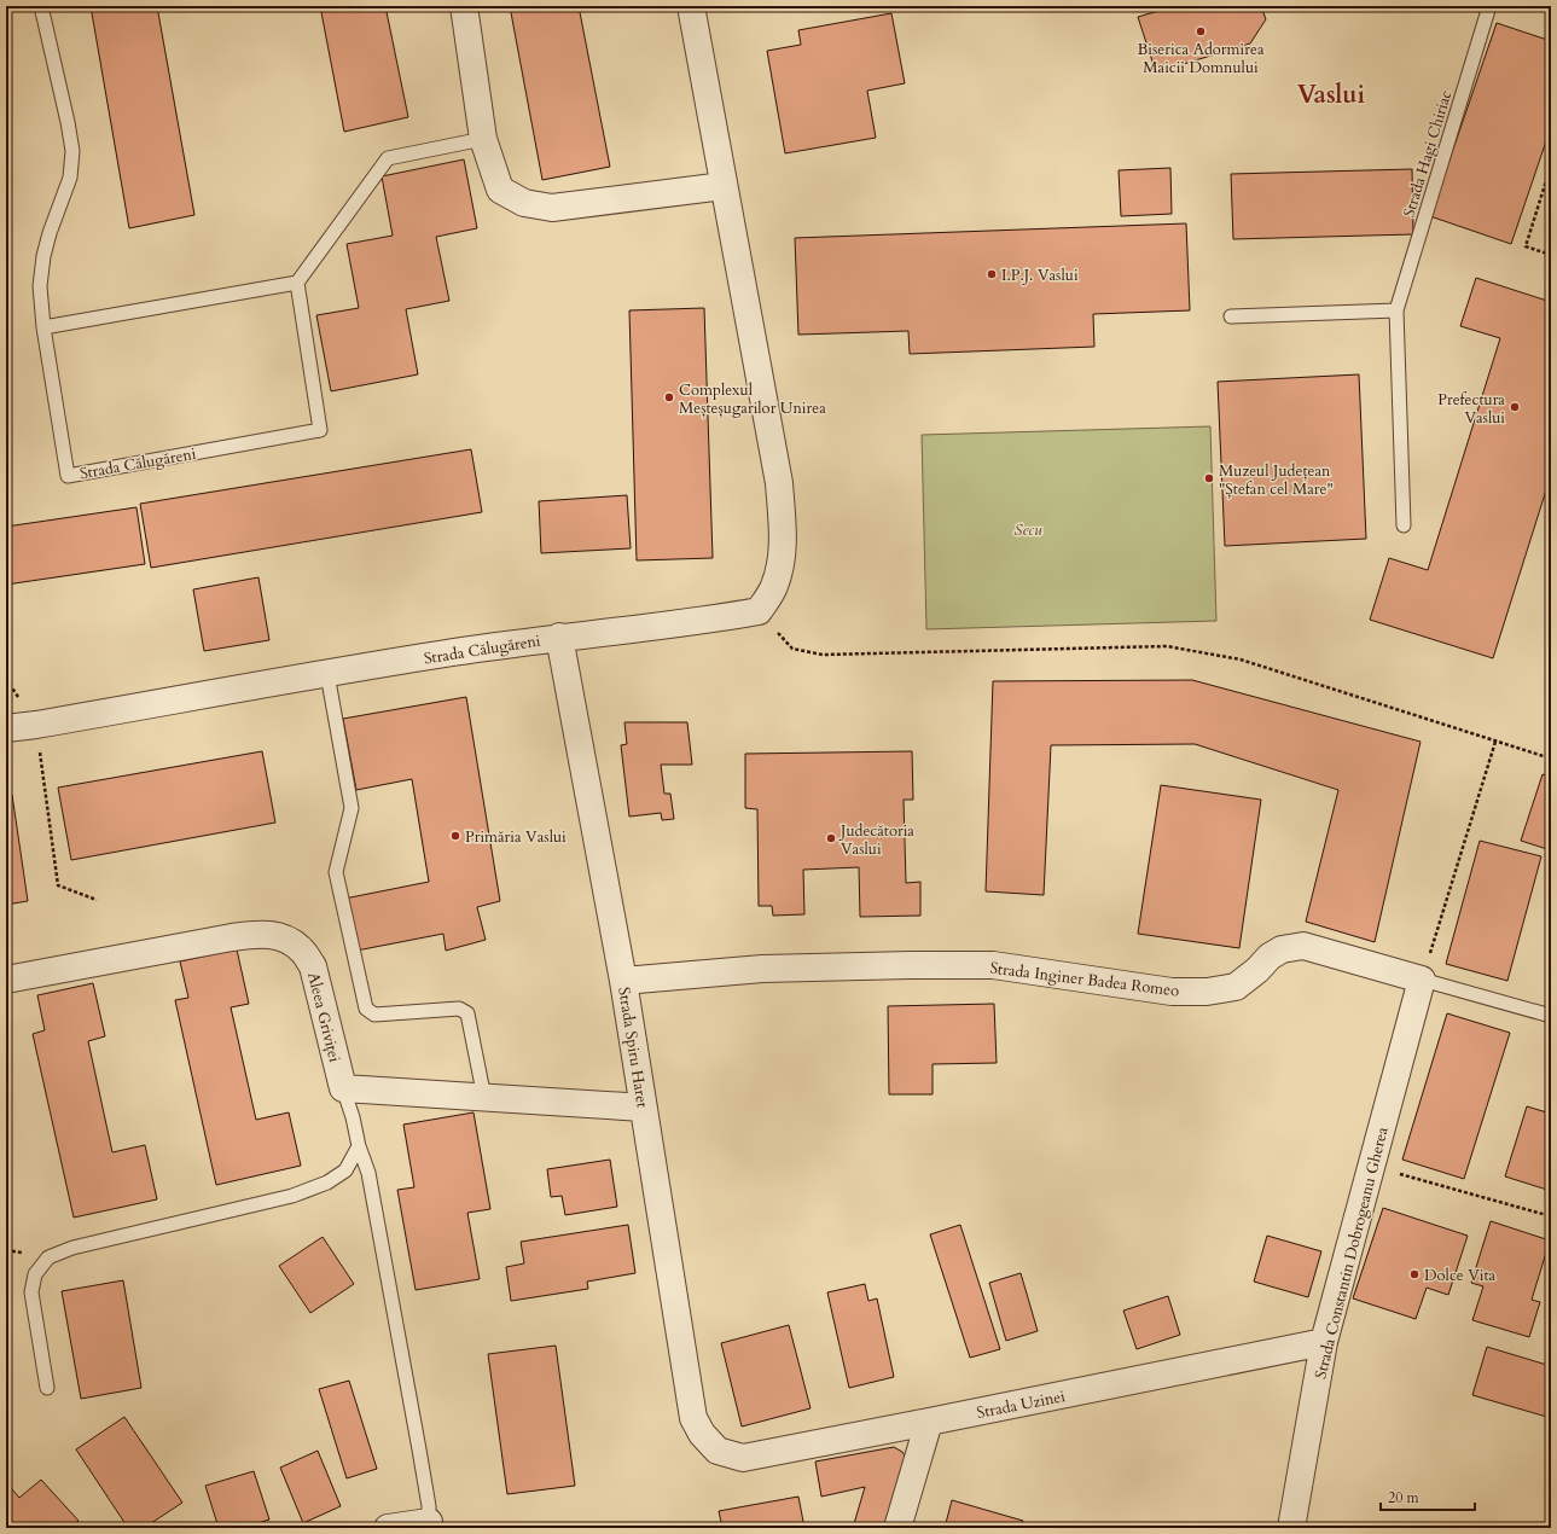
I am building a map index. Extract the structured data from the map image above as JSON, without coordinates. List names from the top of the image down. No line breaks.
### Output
{"streets":{"street":["Strada Călugăreni","Strada Inginer Badea Romeo","Aleea Griviței","Strada Spiru Haret","Strada Constantin Dobrogeanu Gherea","Strada Uzinei"],"lane":["Strada Hagi Chiriac"]},"crossings":[["Strada Călugăreni","Strada Spiru Haret"],["Strada Inginer Badea Romeo","Strada Spiru Haret"],["Strada Inginer Badea Romeo","Strada Constantin Dobrogeanu Gherea"],["Strada Spiru Haret","Strada Uzinei"],["Strada Constantin Dobrogeanu Gherea","Strada Uzinei"]],"districts":["Vaslui"],"parks":["Secu"],"places":["Biserica Adormirea Maicii Domnului","I.P.J. Vaslui","Complexul Meșteșugarilor Unirea","Prefectura Vaslui","Muzeul Județean \"Ștefan cel Mare\"","Primăria Vaslui","Judecătoria Vaslui","Dolce Vita"],"scale_bar":"20 m"}
